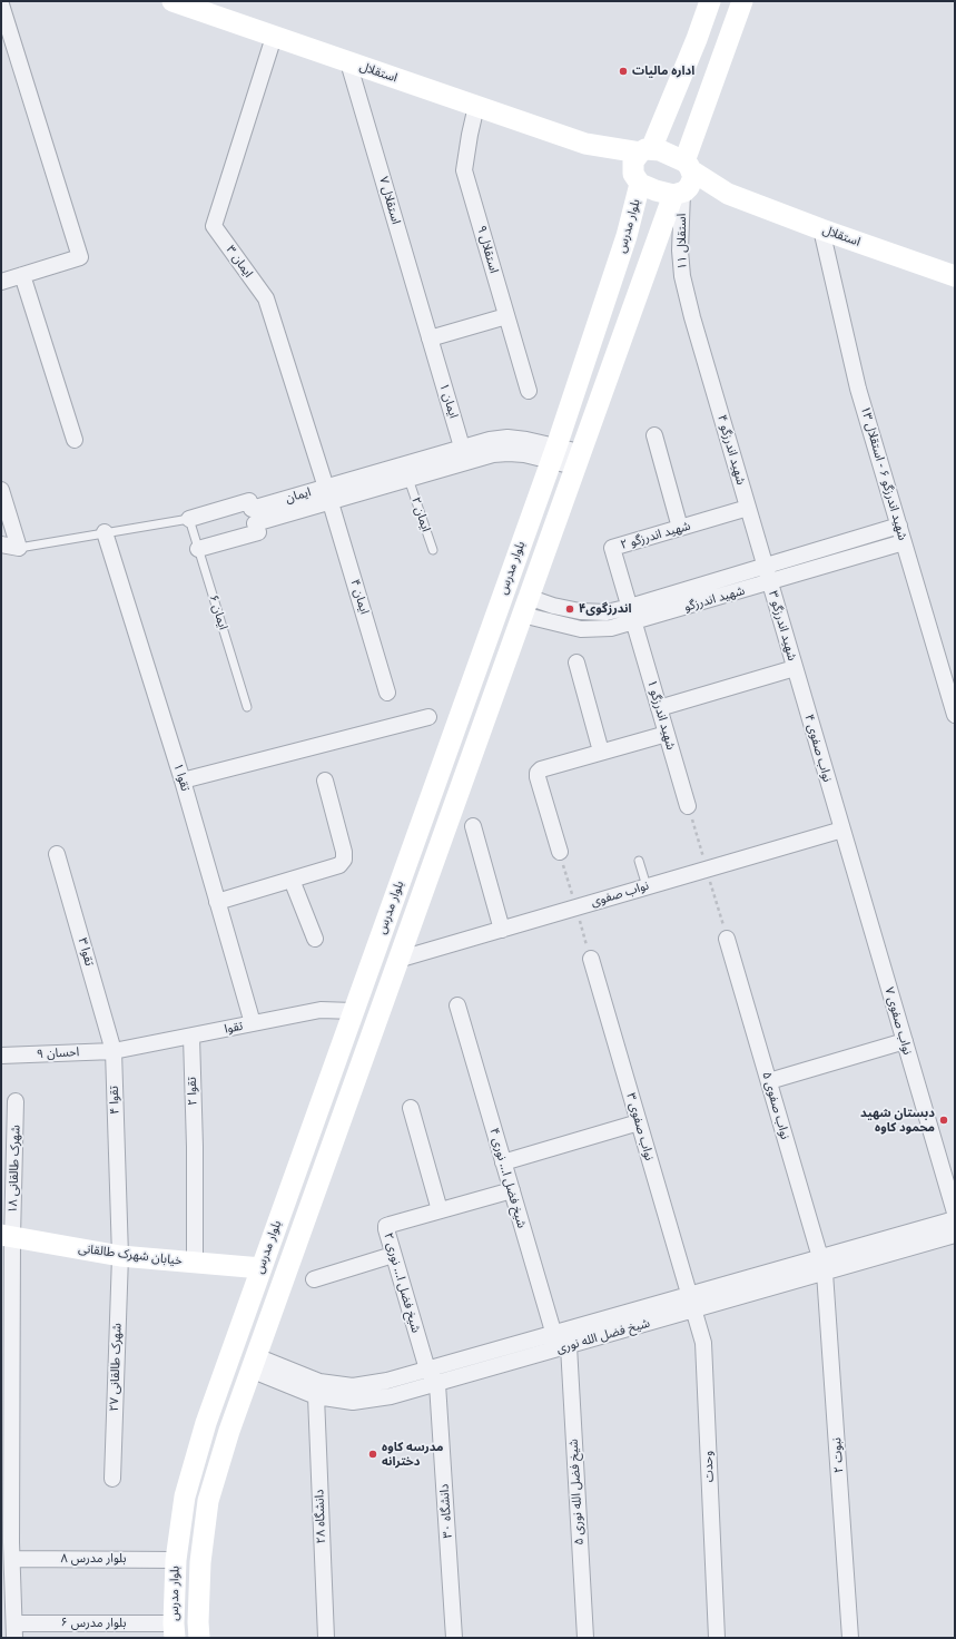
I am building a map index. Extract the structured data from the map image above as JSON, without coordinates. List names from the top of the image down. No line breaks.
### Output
{"streets":{"main road":["استقلال","بلوار مدرس","خیابان شهرک طالقانی"],"street":["استقلال ۷","استقلال ۱۱","استقلال ۹","ایمان ۳","ایمان ۱","شهید اندرزگو ۴","شهید اندرزگو ۶ - استقلال ۱۳","ایمان","شهید اندرزگو ۲","ایمان ۴","شهید اندرزگو","شهید اندرزگو ۳","شهید اندرزگو ۱","نواب صفوی ۴","تقوا ۱","نواب صفوی","تقوا ۳","نواب صفوی ۷","تقوا","احسان ۹","تقوا ۲","تقوا ۴","نواب صفوی ۵","نواب صفوی ۳","شهرک طالقانی ۱۸","شیخ فضل ا... نوری ۴","شیخ فضل ا... نوری ۲","شیخ فضل الله نوری","شهرک طالقانی ۲۷","نبوت ۲","وحدت","شیخ فضل‌ الله نوری ۵","دانشگاه ۳۰","دانشگاه ۲۸","بلوار مدرس ۸","بلوار مدرس ۶"],"lane":["ایمان ۲","ایمان ۶"]},"crossings":[["استقلال","استقلال ۷"],["استقلال","بلوار مدرس"],["استقلال","استقلال ۱۱"],["استقلال","استقلال ۹"],["استقلال","ایمان ۳"],["استقلال","شهید اندرزگو ۶ - استقلال ۱۳"],["استقلال ۷","ایمان ۱"],["بلوار مدرس","استقلال ۱۱"],["بلوار مدرس","ایمان"],["بلوار مدرس","شهید اندرزگو"],["بلوار مدرس","نواب صفوی"],["بلوار مدرس","تقوا"],["بلوار مدرس","خیابان شهرک طالقانی"],["بلوار مدرس","شیخ فضل الله نوری"],["بلوار مدرس","بلوار مدرس ۸"],["بلوار مدرس","بلوار مدرس ۶"],["استقلال ۱۱","شهید اندرزگو ۴"],["ایمان ۳","ایمان"],["ایمان ۳","ایمان ۴"],["ایمان ۱","ایمان"],["شهید اندرزگو ۴","شهید اندرزگو ۲"],["شهید اندرزگو ۴","شهید اندرزگو"],["شهید اندرزگو ۴","شهید اندرزگو ۳"],["شهید اندرزگو ۶ - استقلال ۱۳","شهید اندرزگو"],["ایمان","ایمان ۲"],["ایمان","ایمان ۴"],["ایمان","ایمان ۶"],["ایمان","تقوا ۱"],["شهید اندرزگو ۲","شهید اندرزگو"],["شهید اندرزگو ۲","شهید اندرزگو ۱"],["شهید اندرزگو","شهید اندرزگو ۳"],["شهید اندرزگو","شهید اندرزگو ۱"],["شهید اندرزگو ۳","نواب صفوی ۴"],["نواب صفوی ۴","نواب صفوی"],["نواب صفوی ۴","نواب صفوی ۷"],["تقوا ۱","تقوا"],["نواب صفوی","نواب صفوی ۷"],["تقوا ۳","تقوا"],["تقوا ۳","احسان ۹"],["تقوا ۳","تقوا ۴"],["تقوا","احسان ۹"],["تقوا","تقوا ۲"],["تقوا","تقوا ۴"],["احسان ۹","تقوا ۴"],["تقوا ۲","خیابان شهرک طالقانی"],["تقوا ۴","خیابان شهرک طالقانی"],["تقوا ۴","شهرک طالقانی ۲۷"],["نواب صفوی ۵","شیخ فضل الله نوری"],["نواب صفوی ۵","نبوت ۲"],["نواب صفوی ۳","شیخ فضل الله نوری"],["نواب صفوی ۳","وحدت"],["شهرک طالقانی ۱۸","خیابان شهرک طالقانی"],["شهرک طالقانی ۱۸","بلوار مدرس ۸"],["شهرک طالقانی ۱۸","بلوار مدرس ۶"],["شیخ فضل ا... نوری ۴","شیخ فضل ا... نوری ۲"],["شیخ فضل ا... نوری ۴","شیخ فضل الله نوری"],["شیخ فضل ا... نوری ۴","شیخ فضل‌ الله نوری ۵"],["خیابان شهرک طالقانی","شهرک طالقانی ۲۷"],["شیخ فضل ا... نوری ۲","شیخ فضل الله نوری"],["شیخ فضل ا... نوری ۲","دانشگاه ۳۰"],["شیخ فضل الله نوری","نبوت ۲"],["شیخ فضل الله نوری","وحدت"],["شیخ فضل الله نوری","شیخ فضل‌ الله نوری ۵"],["شیخ فضل الله نوری","دانشگاه ۳۰"],["شیخ فضل الله نوری","دانشگاه ۲۸"]],"places":["اداره مالیات","اندرزگوی۴","دبستان شهید محمود کاوه","مدرسه کاوه دخترانه"]}
